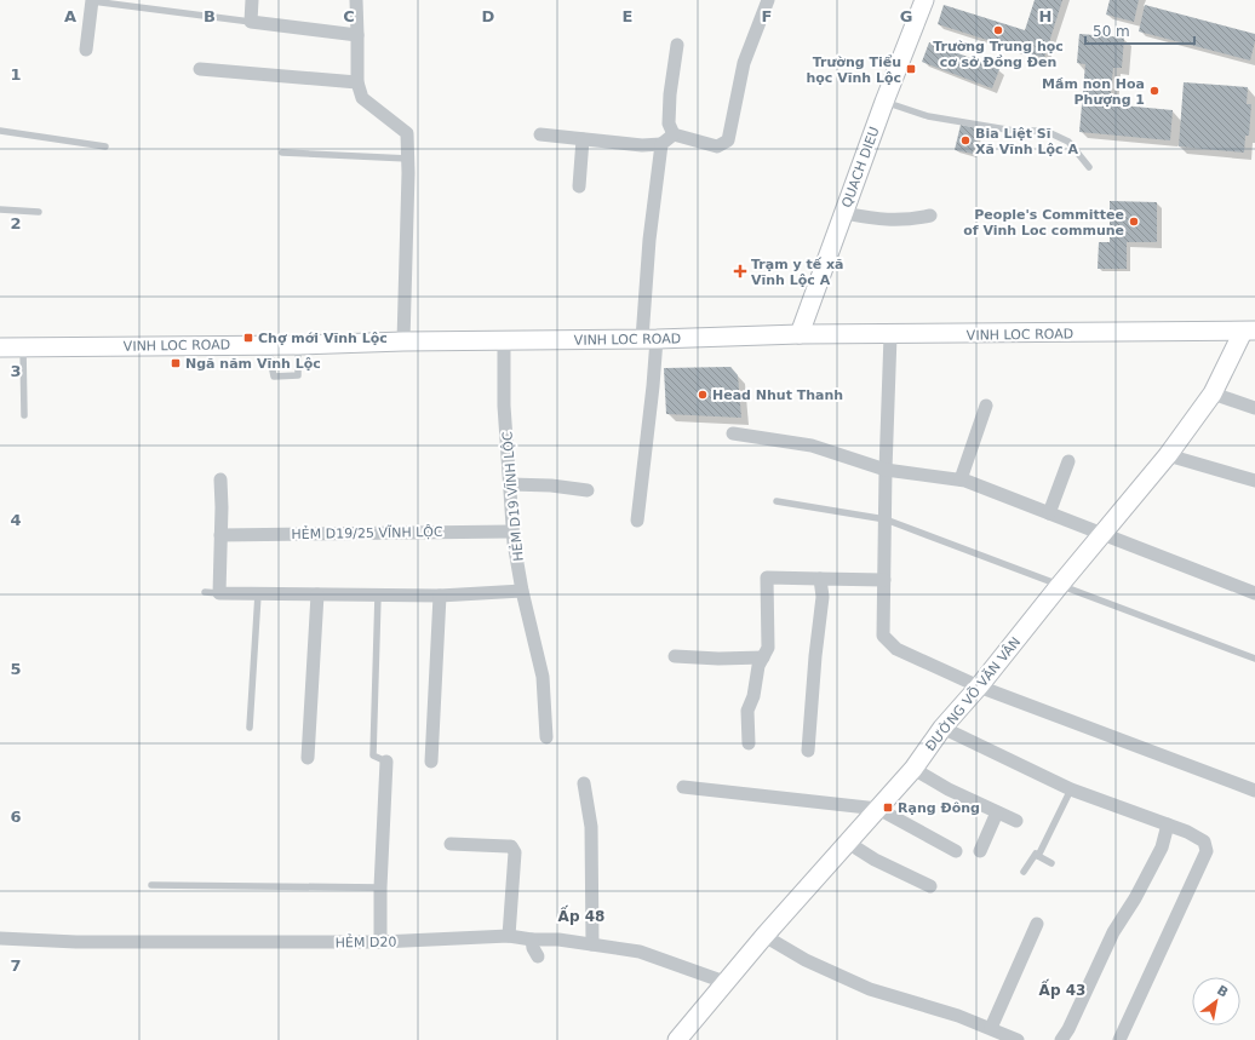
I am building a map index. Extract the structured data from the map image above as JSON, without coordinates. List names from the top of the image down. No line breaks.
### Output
{"streets":{"main road":["QUACH DIEU","VINH LOC ROAD","ĐƯỜNG VÕ VĂN VÂN"],"street":["HẺM D19 VĨNH LỘC","HẺM D19/25 VĨNH LỘC","HẺM D20"]},"crossings":[["QUACH DIEU","VINH LOC ROAD"],["VINH LOC ROAD","HẺM D19 VĨNH LỘC"],["VINH LOC ROAD","ĐƯỜNG VÕ VĂN VÂN"],["HẺM D19 VĨNH LỘC","HẺM D19/25 VĨNH LỘC"],["ĐƯỜNG VÕ VĂN VÂN","HẺM D20"]],"districts":["Ấp 48","Ấp 43"],"places":{"other":["Trường Trung học cơ sở Đồng Đen","Mầm non Hoa Phượng 1","Bia Liệt Sĩ Xã Vĩnh Lộc A","People's Committee of Vinh Loc commune","Head Nhut Thanh"],"transit":["Trường Tiểu học Vĩnh Lộc","Chợ mới Vĩnh Lộc","Ngã năm Vĩnh Lộc","Rạng Đông"],"health":["Trạm y tế xã Vĩnh Lộc A"]},"scale_bar":"50 m","north":"top right","grid":{"columns":["A","B","C","D","E","F","G","H"],"rows":["1","2","3","4","5","6","7"]}}
